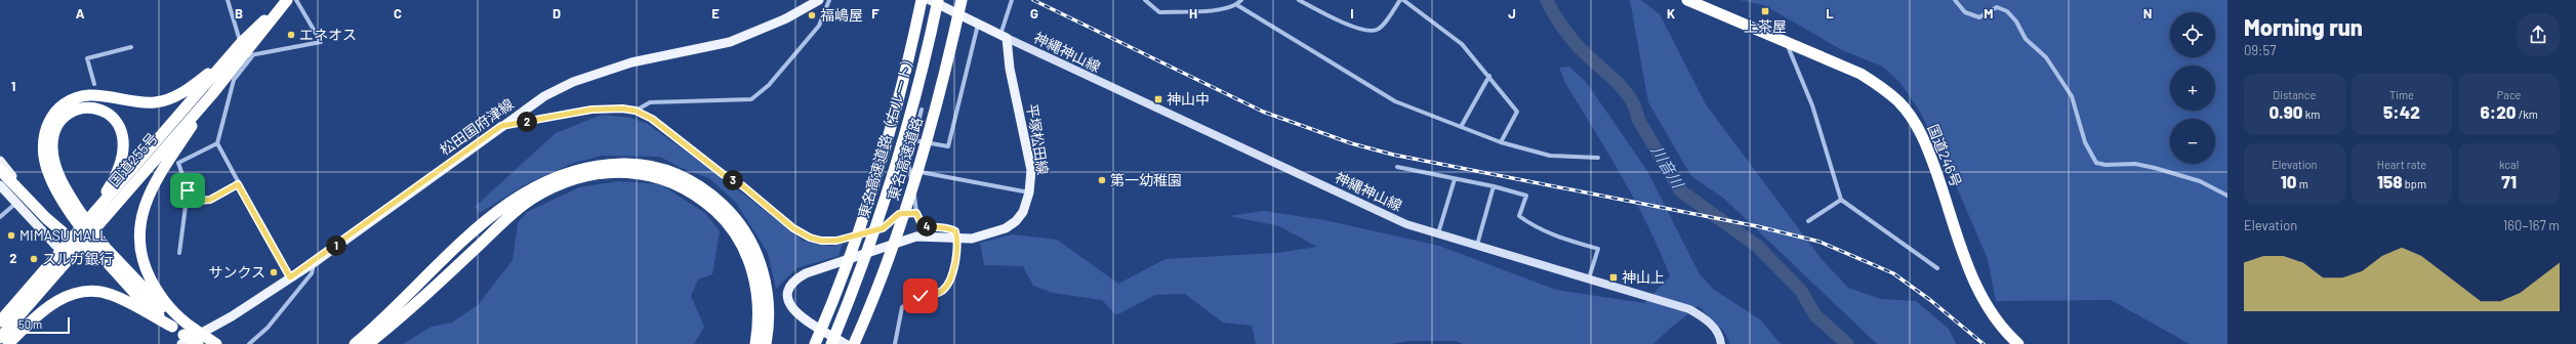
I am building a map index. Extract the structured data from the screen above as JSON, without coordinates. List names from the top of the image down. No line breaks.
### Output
{"streets":{"highway":["東名高速道路（右ルート）","国道246号","東名高速道路","国道255号"],"main road":["神縄神山線","松田国府津線","平塚松田線"]},"crossings":[["神縄神山線","平塚松田線"]],"water":["川音川"],"places":{"transit":["上茶屋","神山中","神山上"],"other":["福嶋屋","エネオス","第一幼稚園","MIMASU MALL","スルガ銀行","サンクス"]},"scale_bar":"50 m","page":{"heading":["Morning run","09:57"],"map_buttons":["+","−"],"stats":[["Distance","0.90 km"],["Time","5:42"],["Pace","6:20 /km"],["Elevation","10 m"],["Heart rate","158 bpm"],["kcal","71"]],"pins":["2","3","4","1"],"chart":["Elevation","160–167 m"],"scale":"50 m"},"grid":{"columns":["A","B","C","D","E","F","G","H","I","J","K","L","M","N"],"rows":["1","2"]}}
